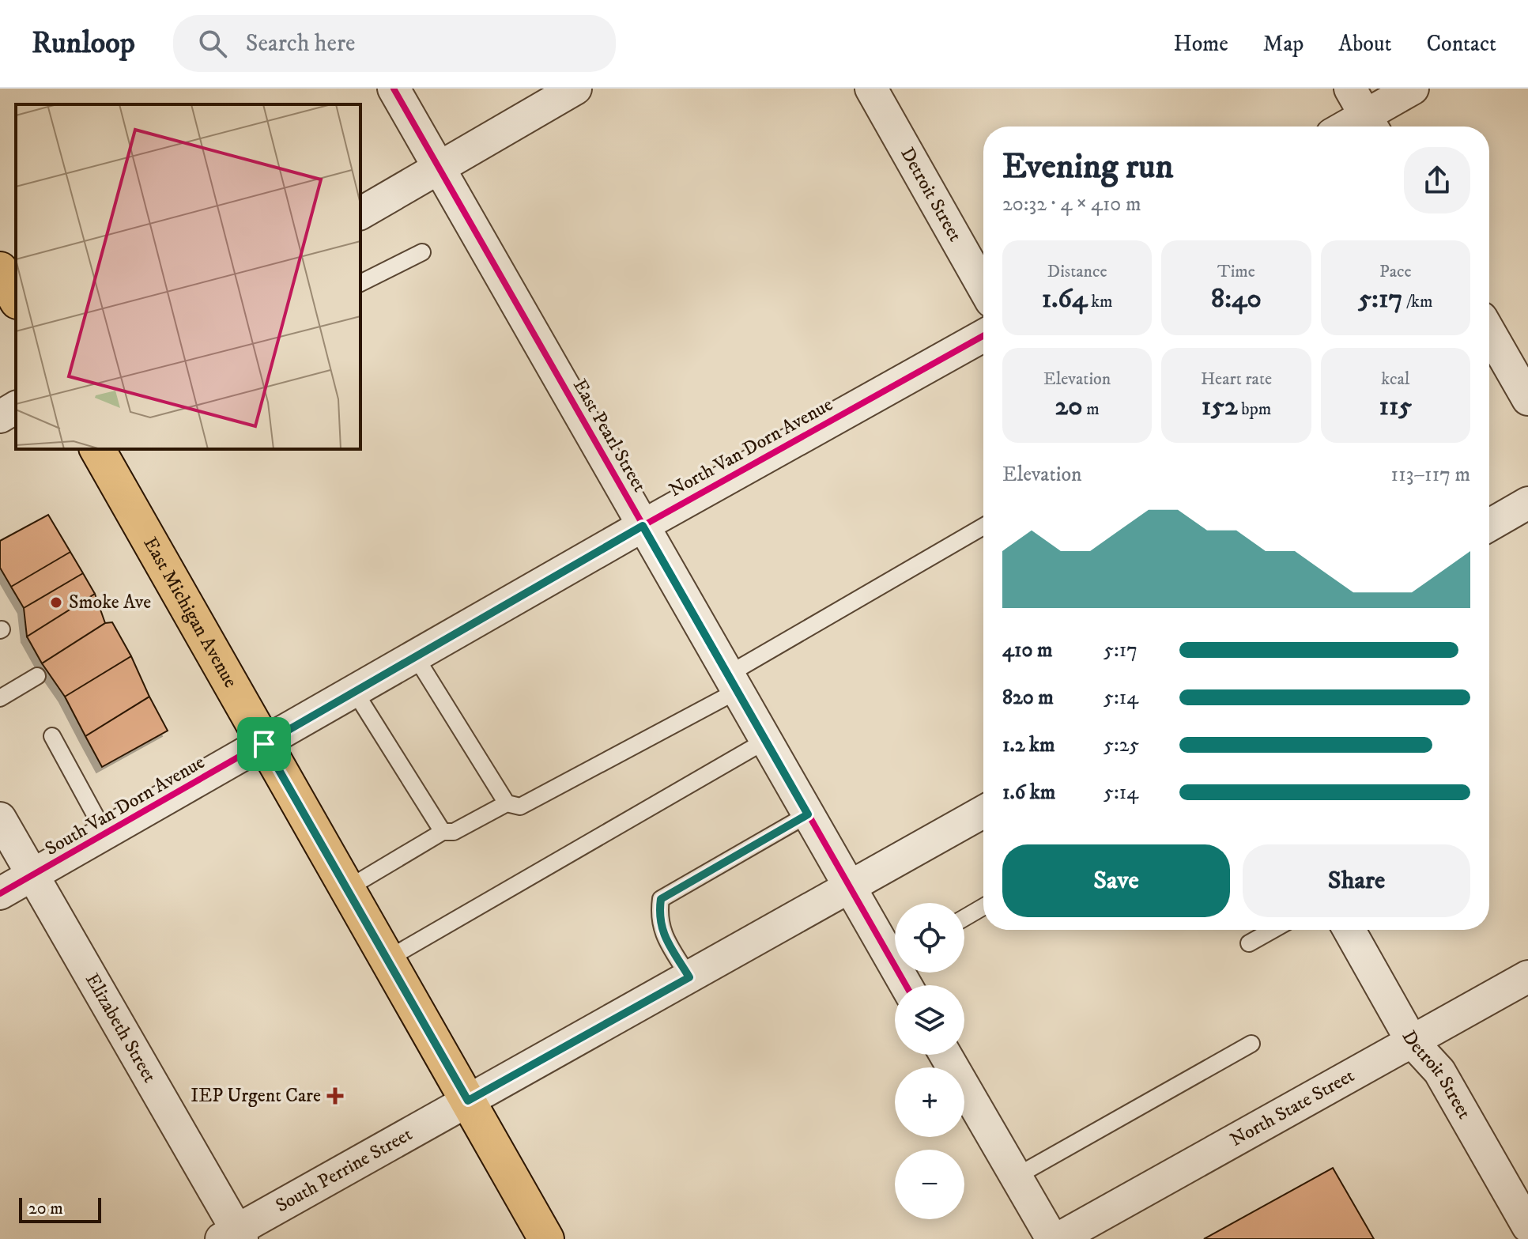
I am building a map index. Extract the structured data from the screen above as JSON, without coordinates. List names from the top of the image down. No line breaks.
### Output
{"streets":{"main road":["East Michigan Avenue"],"street":["Detroit Street","East Pearl Street","North Van Dorn Avenue","South Van Dorn Avenue","Elizabeth Street","North State Street","South Perrine Street"]},"crossings":[["Detroit Street","North State Street"],["East Pearl Street","North Van Dorn Avenue"],["East Pearl Street","South Perrine Street"],["North Van Dorn Avenue","East Michigan Avenue"],["North Van Dorn Avenue","South Van Dorn Avenue"],["East Michigan Avenue","South Van Dorn Avenue"],["East Michigan Avenue","South Perrine Street"],["South Van Dorn Avenue","Elizabeth Street"],["Elizabeth Street","South Perrine Street"]],"places":{"other":["Smoke Ave"],"health":["IEP Urgent Care"]},"scale_bar":"20 m","page":{"header":"Runloop","search":"Search here","nav":["Home","Map","About","Contact"],"heading":["Evening run","20:32 · 4 × 410 m"],"stats":[["Distance","1.64 km"],["Time","8:40"],["Pace","5:17 /km"],["Elevation","20 m"],["Heart rate","152 bpm"],["kcal","115"]],"chart":["Elevation","113–117 m"],"list":[{"name":"410 m","note":"5:17"},{"name":"820 m","note":"5:14"},{"name":"1.2 km","note":"5:25"},{"name":"1.6 km","note":"5:14"}],"buttons":["Save","Share"],"map_buttons":["+","−"],"scale":"20 m"}}
